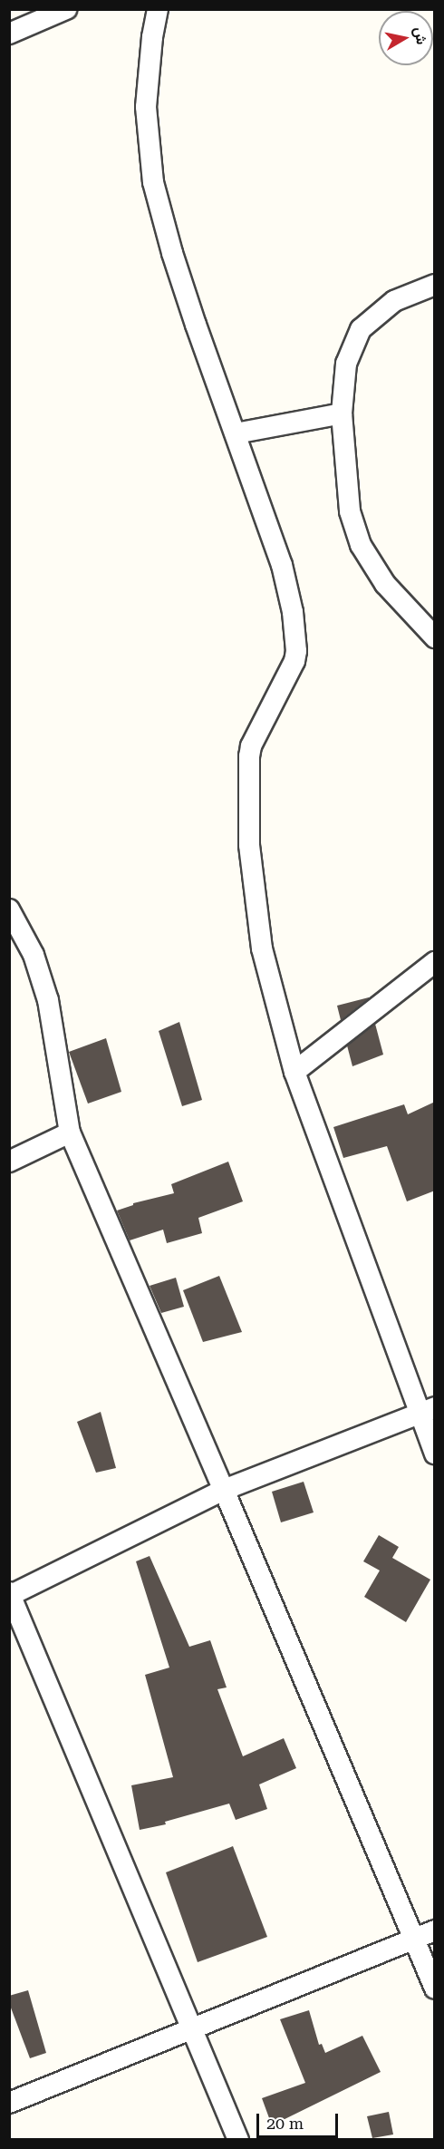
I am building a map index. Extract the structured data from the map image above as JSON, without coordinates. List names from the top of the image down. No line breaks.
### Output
{"scale_bar":"20 m","north":"right"}
